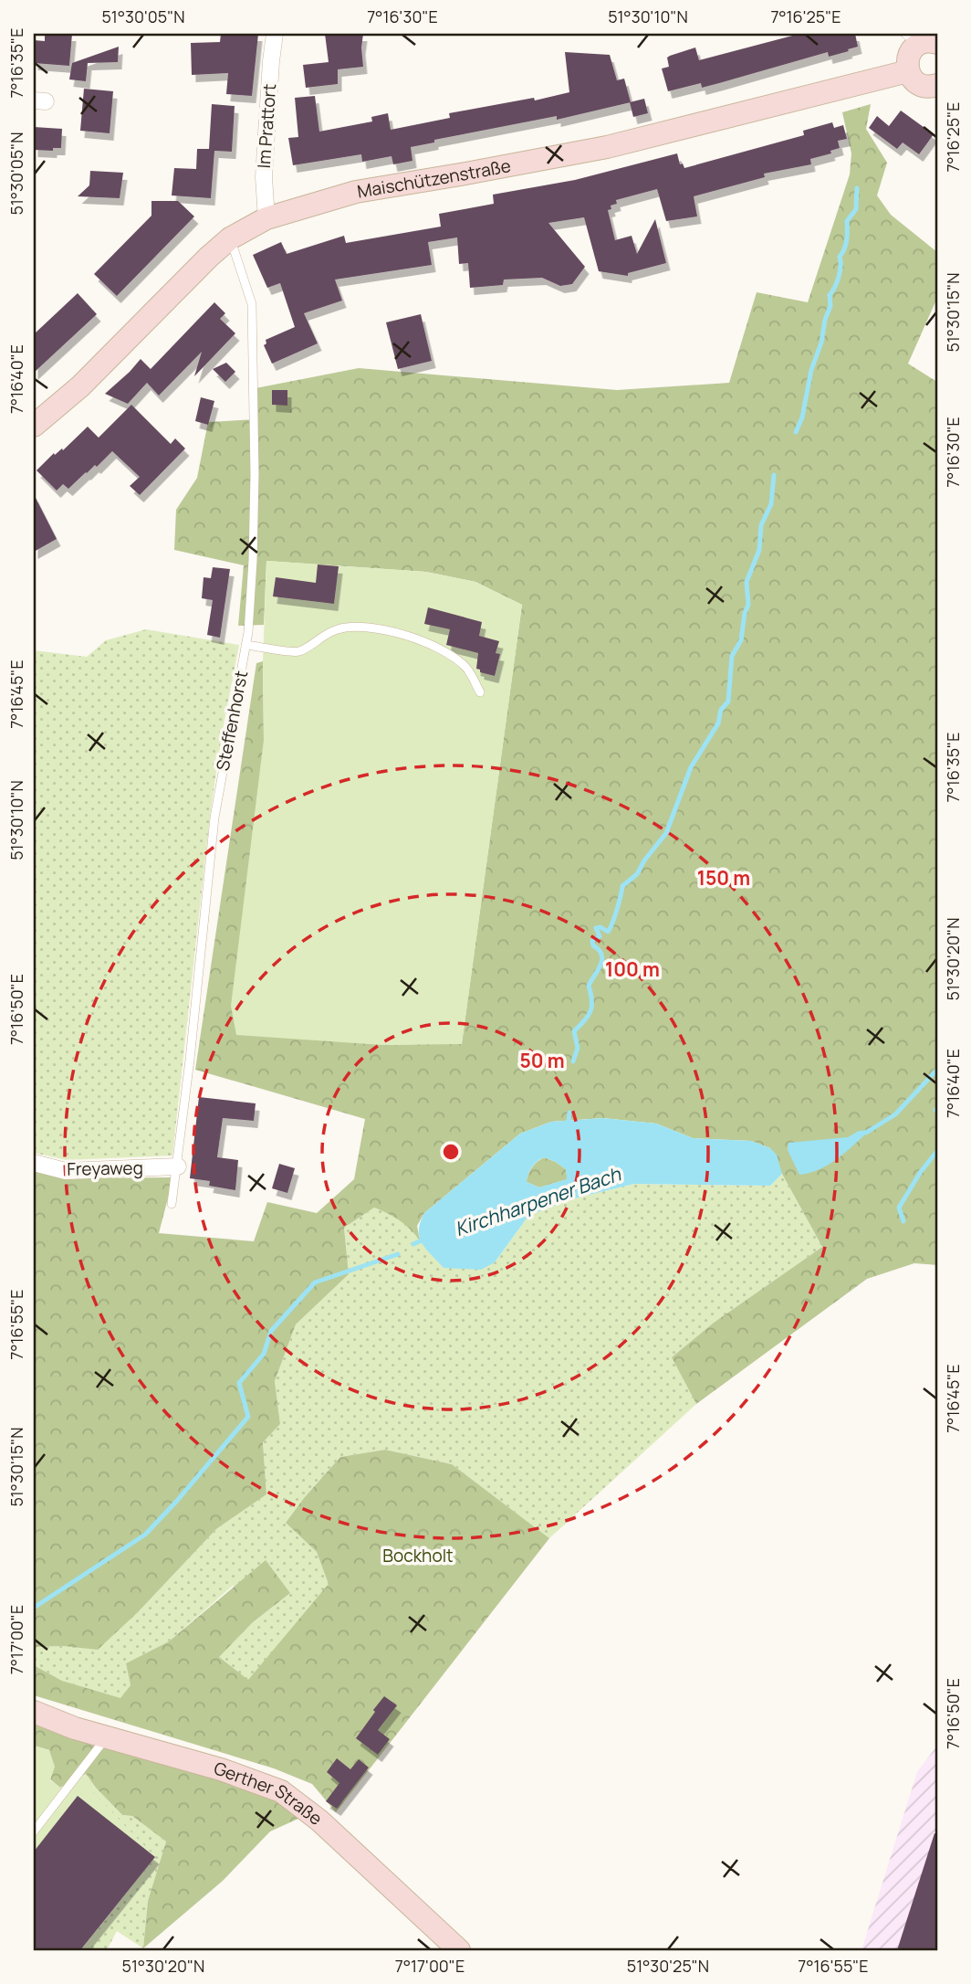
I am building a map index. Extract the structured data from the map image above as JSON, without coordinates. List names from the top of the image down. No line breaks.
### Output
{"streets":{"street":["Im Prattort","Maischützenstraße","Freyaweg","Gerther Straße"],"lane":["Steffenhorst"]},"crossings":[["Im Prattort","Maischützenstraße"],["Maischützenstraße","Steffenhorst"],["Steffenhorst","Freyaweg"]],"water":["Kirchharpener Bach"],"parks":["Bockholt"],"coordinates":["51°30'05\"N","7°16'30\"E","51°30'10\"N","7°16'25\"E","7°16'35\"E","51°30'15\"N","7°16'40\"E","7°16'45\"E","51°30'20\"N","7°16'50\"E","7°16'55\"E","7°17'00\"E","51°30'25\"N"],"rings":["150 m","100 m","50 m"]}
